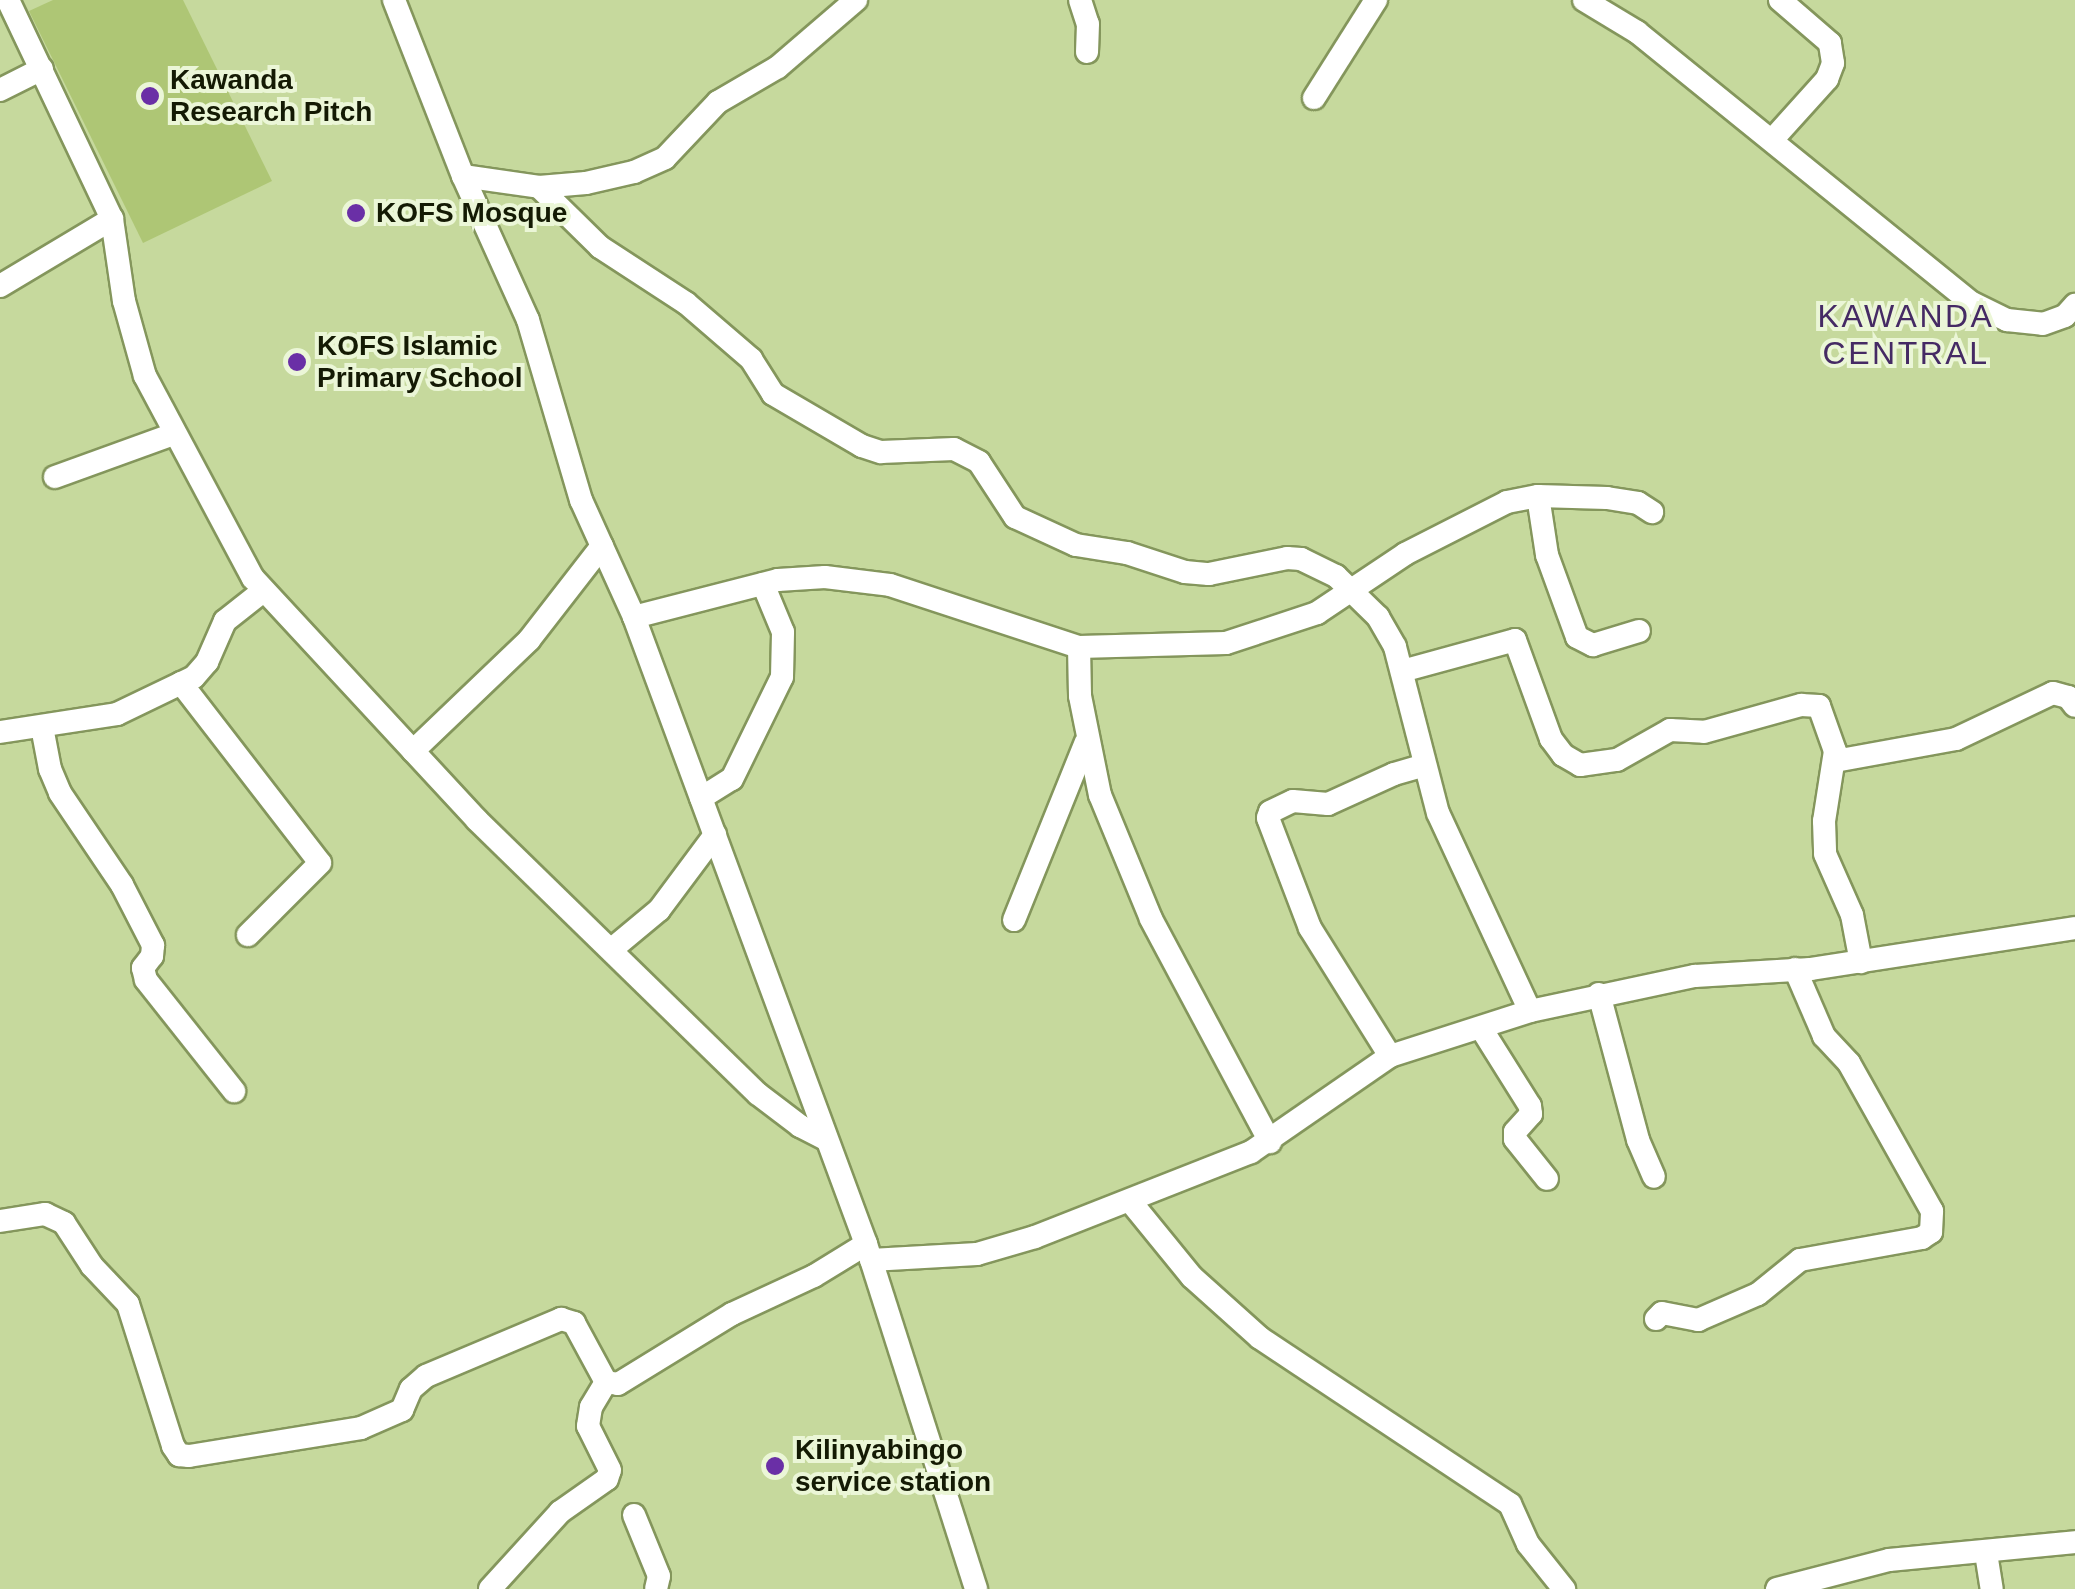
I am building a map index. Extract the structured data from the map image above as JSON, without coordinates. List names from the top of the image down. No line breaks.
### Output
{"districts":["KAWANDA CENTRAL"],"places":["Kawanda Research Pitch","KOFS Mosque","KOFS Islamic Primary School","Kilinyabingo service station"]}
